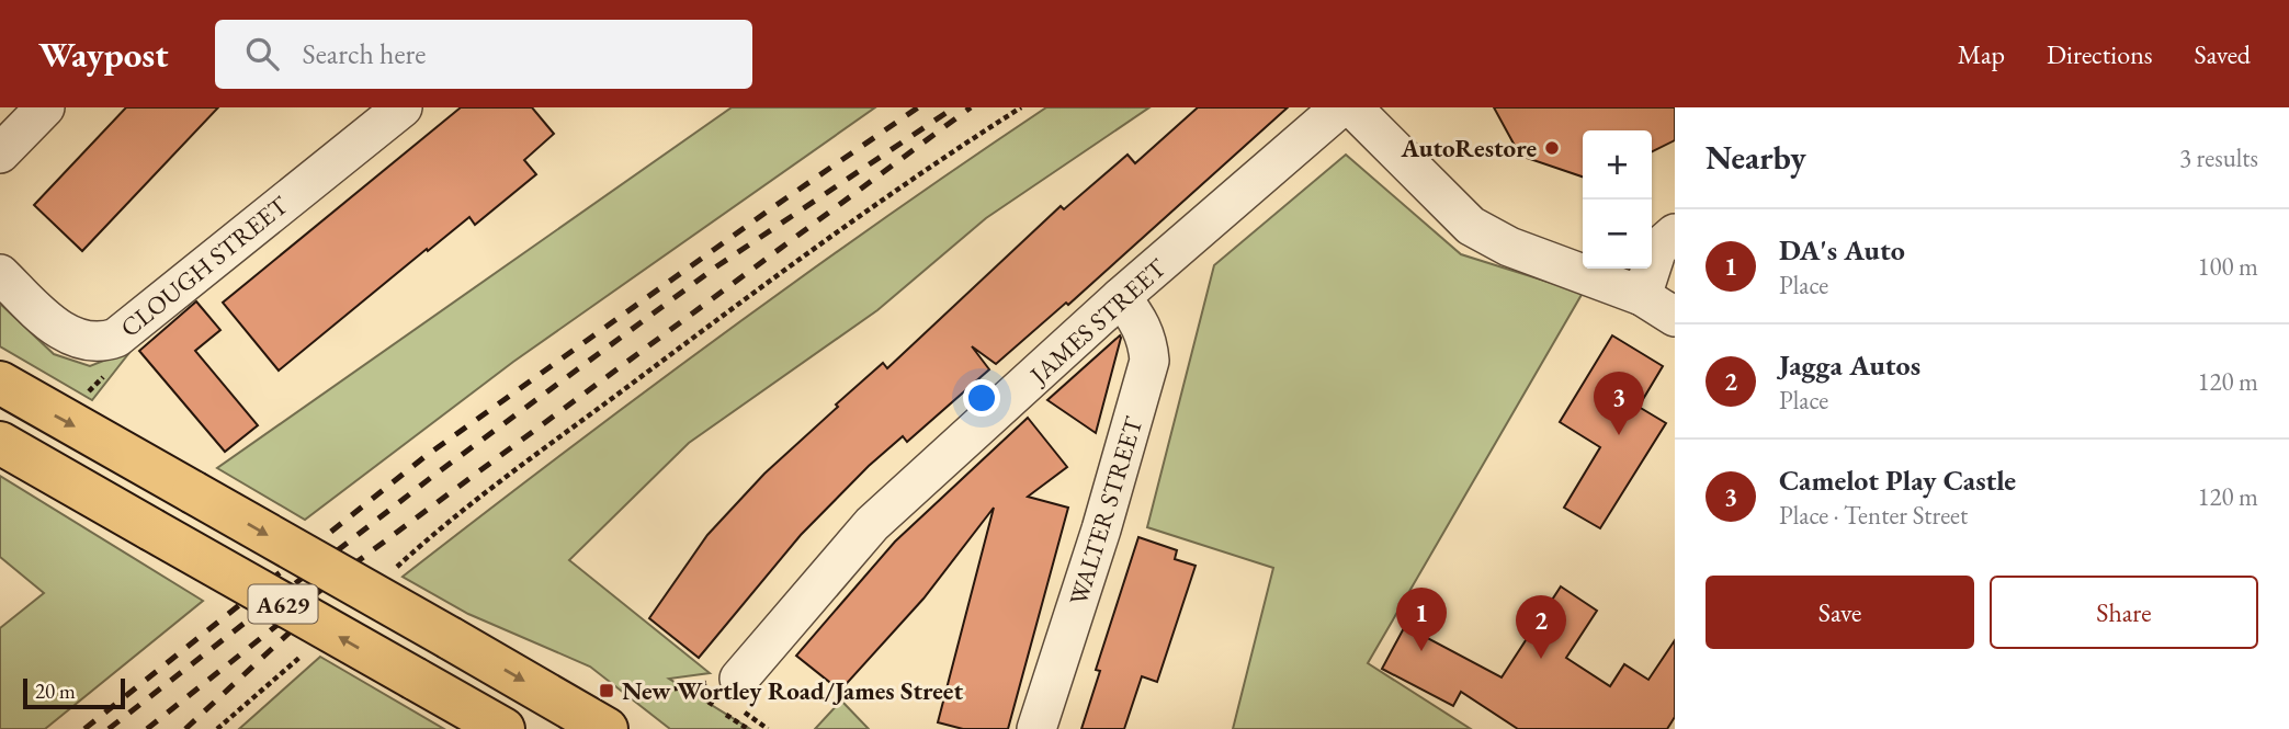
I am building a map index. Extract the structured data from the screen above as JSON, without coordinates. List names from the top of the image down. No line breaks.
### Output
{"streets":{"main road":["A629"],"street":["CLOUGH STREET","JAMES STREET","WALTER STREET"]},"crossings":[["JAMES STREET","WALTER STREET"]],"places":{"other":["AutoRestore"],"transit":["New Wortley Road/James Street"]},"scale_bar":"20 m","page":{"header":"Waypost","search":"Search here","nav":["Map","Directions","Saved"],"heading":["Nearby","3 results"],"map_buttons":["+","−"],"list":[{"mark":"1","name":"DA's Auto","note":"Place","value":"100 m"},{"mark":"2","name":"Jagga Autos","note":"Place","value":"120 m"},{"mark":"3","name":"Camelot Play Castle","note":"Place · Tenter Street","value":"120 m"}],"pins":["3","1","2"],"buttons":["Save","Share"],"scale":"20 m"}}
